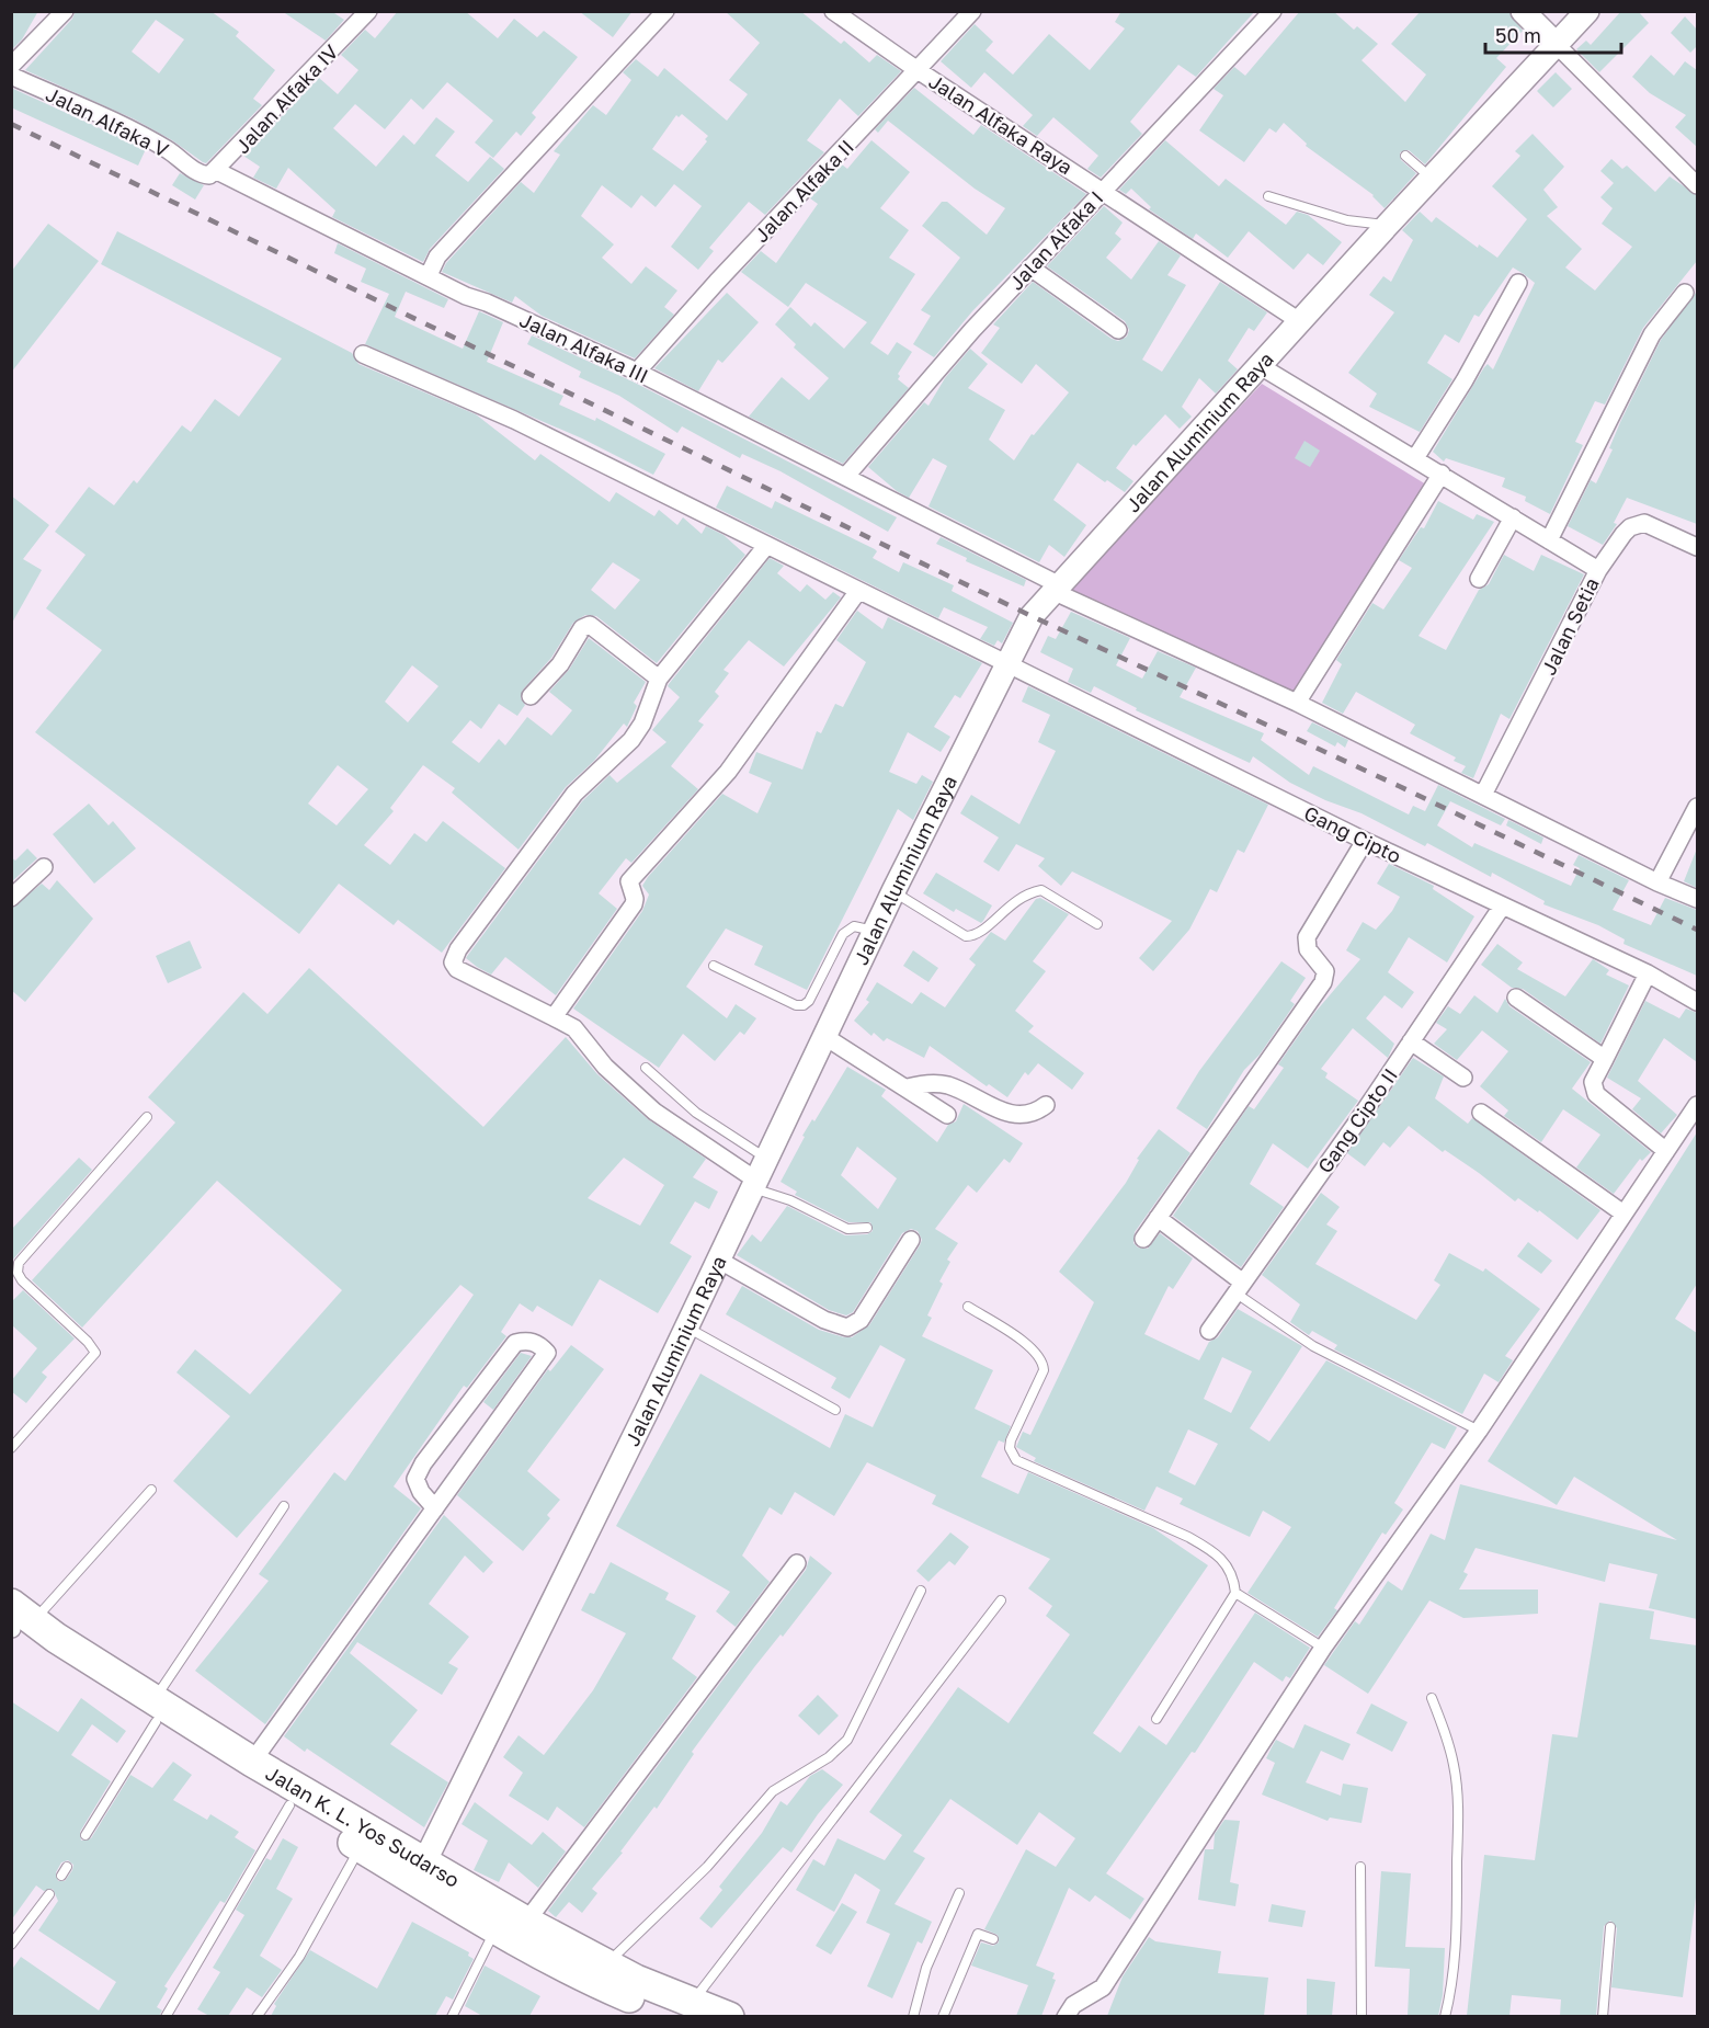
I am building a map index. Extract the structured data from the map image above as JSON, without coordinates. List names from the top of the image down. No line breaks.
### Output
{"streets":{"highway":["Jalan K. L. Yos Sudarso"],"main road":["Jalan Aluminium Raya"],"street":["Jalan Alfaka IV","Jalan Alfaka V","Jalan Alfaka Raya","Jalan Alfaka II","Jalan Alfaka I","Jalan Alfaka III","Jalan Setia","Gang Cipto","Gang Cipto II"]},"crossings":[["Jalan Alfaka IV","Jalan Alfaka V"],["Jalan Alfaka IV","Jalan Alfaka III"],["Jalan Alfaka V","Jalan Alfaka III"],["Jalan Alfaka Raya","Jalan Alfaka II"],["Jalan Alfaka Raya","Jalan Alfaka I"],["Jalan Alfaka Raya","Jalan Aluminium Raya"],["Jalan Alfaka II","Jalan Alfaka III"],["Jalan Alfaka I","Jalan Alfaka III"],["Jalan Alfaka III","Jalan Aluminium Raya"],["Jalan Alfaka III","Jalan Setia"],["Jalan Aluminium Raya","Gang Cipto"],["Jalan Aluminium Raya","Jalan K. L. Yos Sudarso"],["Gang Cipto","Gang Cipto II"]],"scale_bar":"50 m"}
